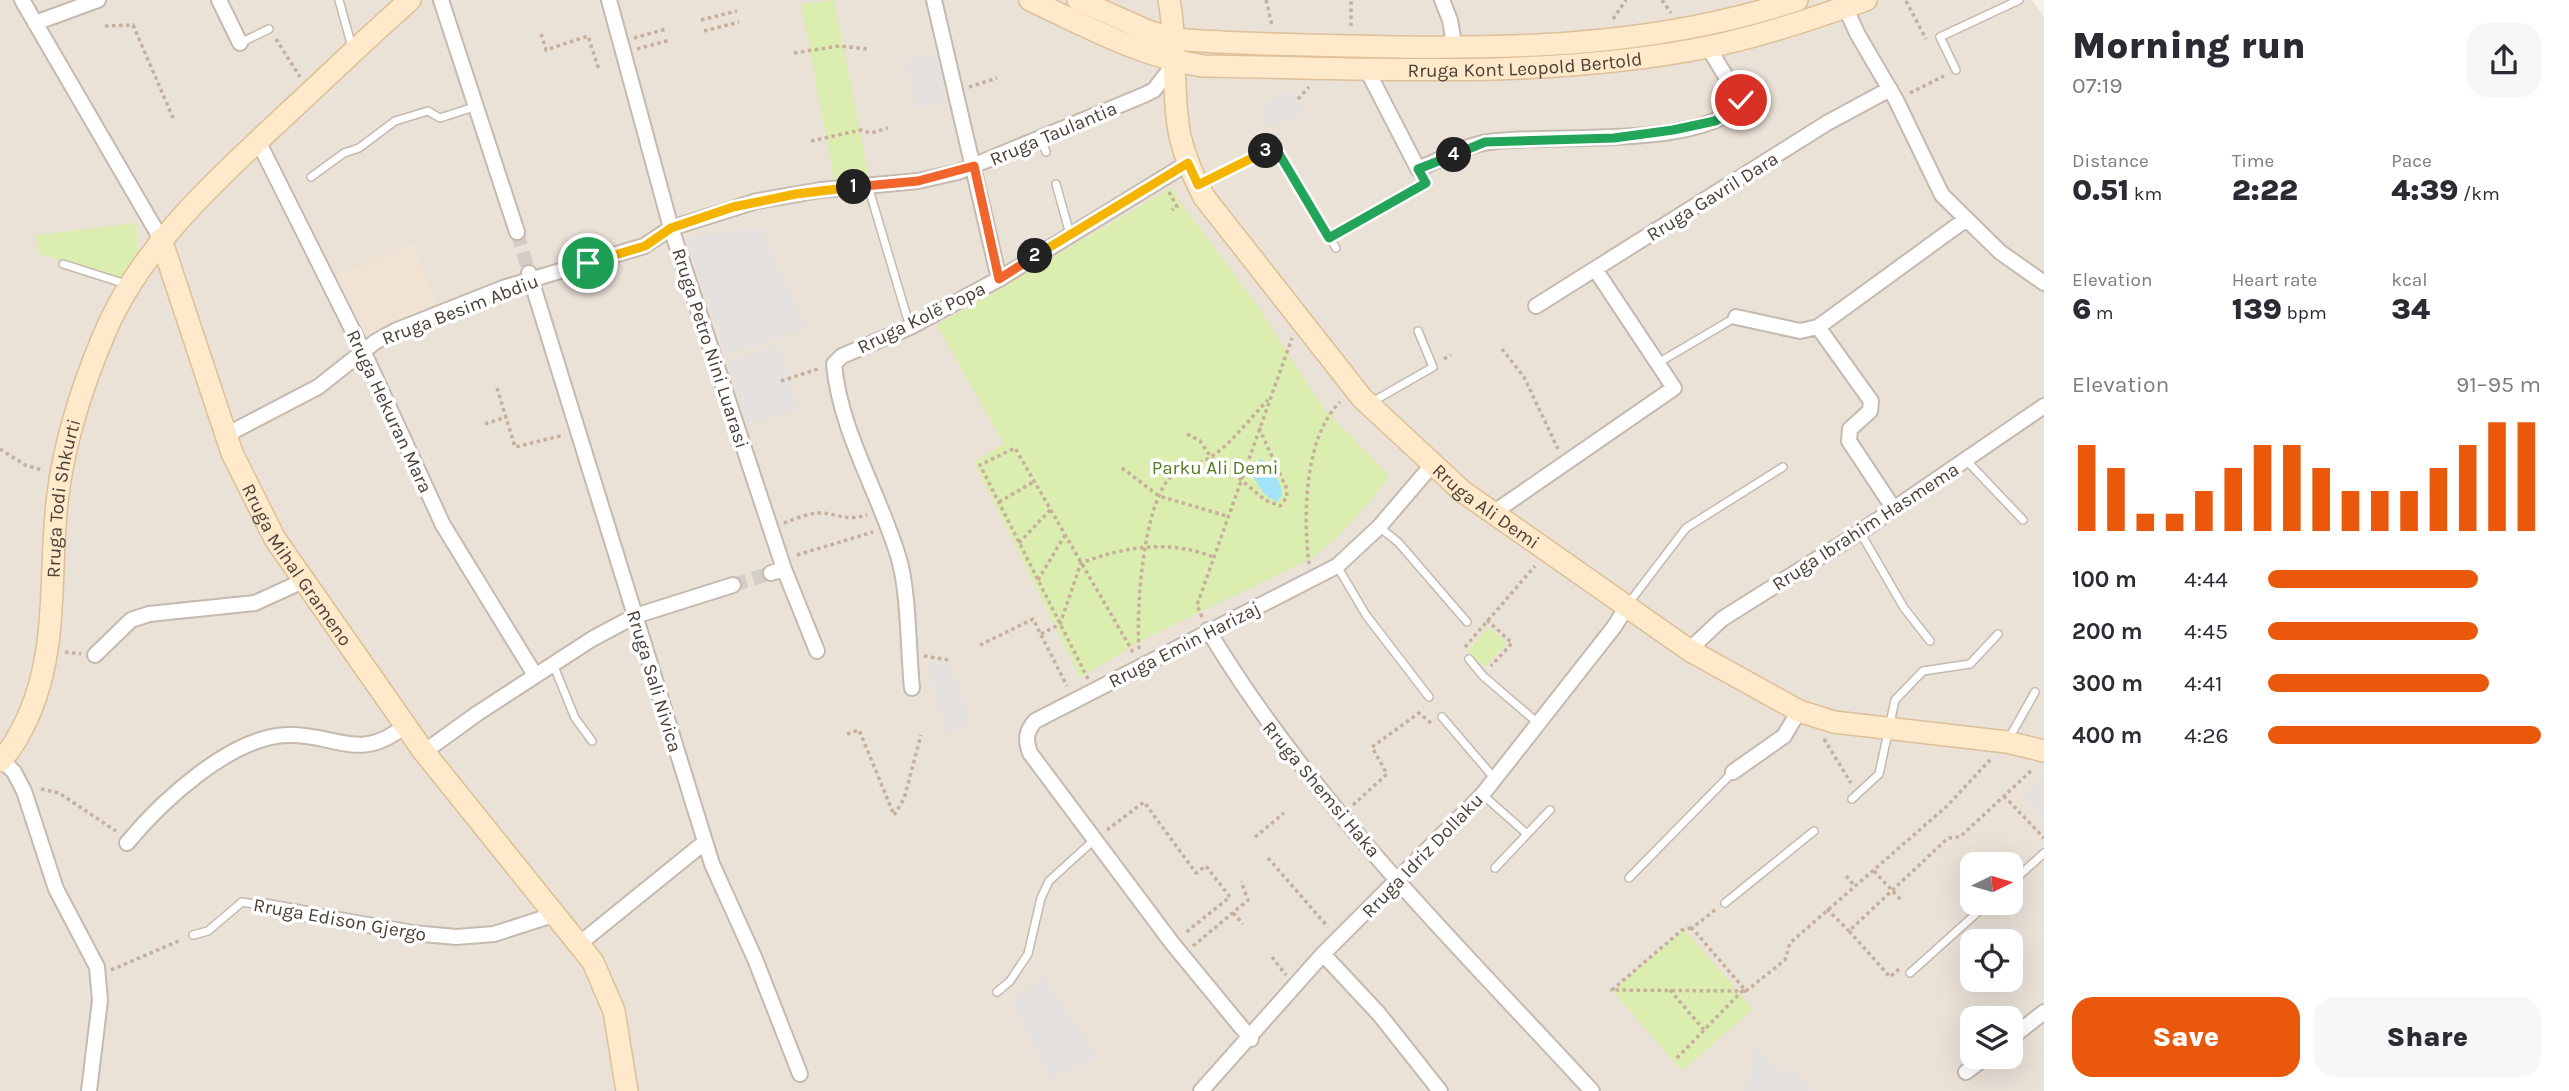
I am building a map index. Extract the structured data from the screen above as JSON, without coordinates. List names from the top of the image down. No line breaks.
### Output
{"streets":{"main road":["Rruga Kont Leopold Bertold","Rruga Todi Shkurti","Rruga Ali Demi","Rruga Mihal Grameno"],"street":["Rruga Taulantia","Rruga Gavril Dara","Rruga Besim Abdiu","Rruga Kolë Popa","Rruga Petro Nini Luarasi","Rruga Hekuran Mara","Rruga Ibrahim Hasmema","Rruga Emin Harizaj","Rruga Sali Nivica","Rruga Shemsi Haka","Rruga Idriz Dollaku","Rruga Edison Gjergo"]},"crossings":[["Rruga Kont Leopold Bertold","Rruga Taulantia"],["Rruga Kont Leopold Bertold","Rruga Ali Demi"],["Rruga Taulantia","Rruga Besim Abdiu"],["Rruga Taulantia","Rruga Petro Nini Luarasi"],["Rruga Taulantia","Rruga Ali Demi"],["Rruga Besim Abdiu","Rruga Petro Nini Luarasi"],["Rruga Besim Abdiu","Rruga Hekuran Mara"],["Rruga Besim Abdiu","Rruga Mihal Grameno"],["Rruga Besim Abdiu","Rruga Sali Nivica"],["Rruga Kolë Popa","Rruga Ali Demi"],["Rruga Hekuran Mara","Rruga Todi Shkurti"],["Rruga Todi Shkurti","Rruga Mihal Grameno"],["Rruga Ali Demi","Rruga Ibrahim Hasmema"],["Rruga Ali Demi","Rruga Emin Harizaj"],["Rruga Ali Demi","Rruga Idriz Dollaku"],["Rruga Mihal Grameno","Rruga Edison Gjergo"],["Rruga Emin Harizaj","Rruga Shemsi Haka"],["Rruga Emin Harizaj","Rruga Idriz Dollaku"],["Rruga Shemsi Haka","Rruga Idriz Dollaku"]],"parks":["Parku Ali Demi"],"north":"right","page":{"heading":["Morning run","07:19"],"stats":[["Distance","0.51 km"],["Time","2:22"],["Pace","4:39 /km"],["Elevation","6 m"],["Heart rate","139 bpm"],["kcal","34"]],"pins":["3","4","1","2"],"chart":["Elevation","91–95 m"],"list":[{"name":"100 m","note":"4:44"},{"name":"200 m","note":"4:45"},{"name":"300 m","note":"4:41"},{"name":"400 m","note":"4:26"}],"buttons":["Save","Share"]}}
